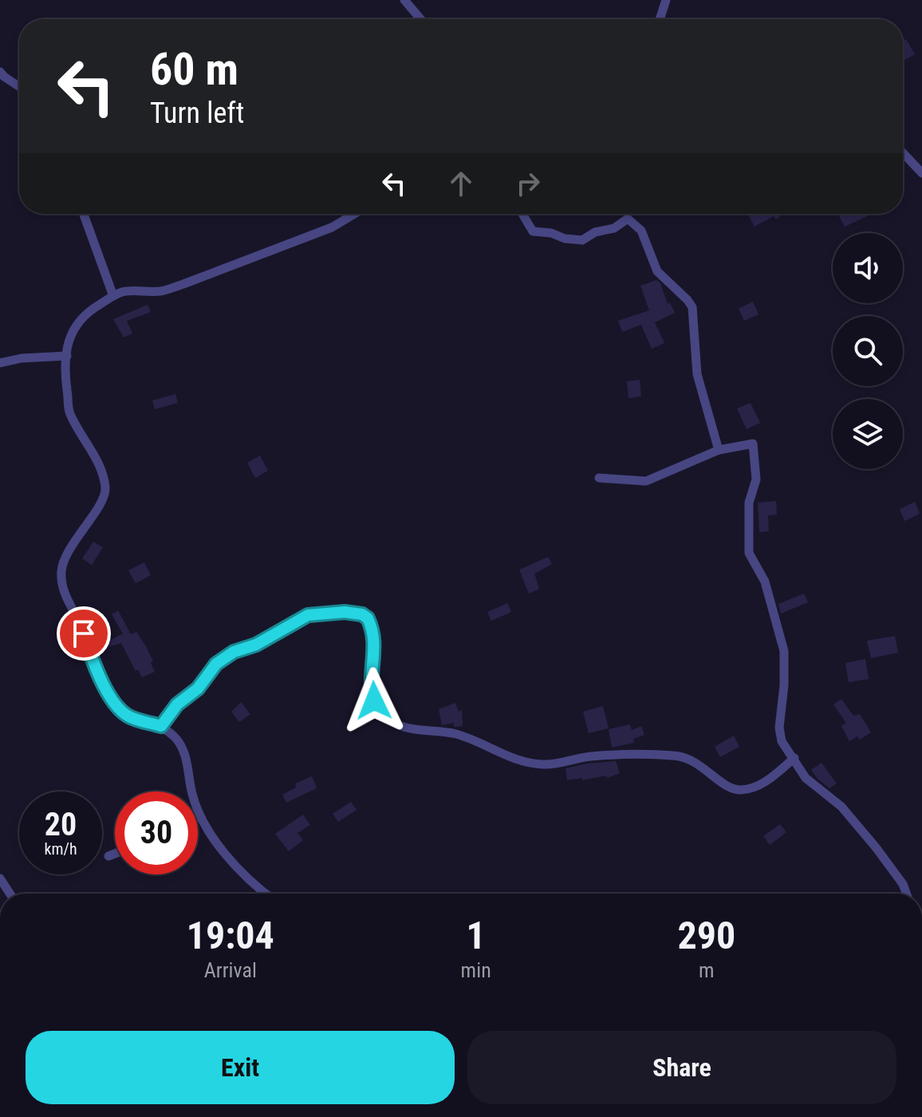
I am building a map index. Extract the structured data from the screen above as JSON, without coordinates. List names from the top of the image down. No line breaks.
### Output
{"page":{"turn":["60 m","Turn left"],"speed":"20 km/h","limit":"30","eta":["19:04","Arrival","1","min","290","m"],"buttons":["Exit","Share"]}}
